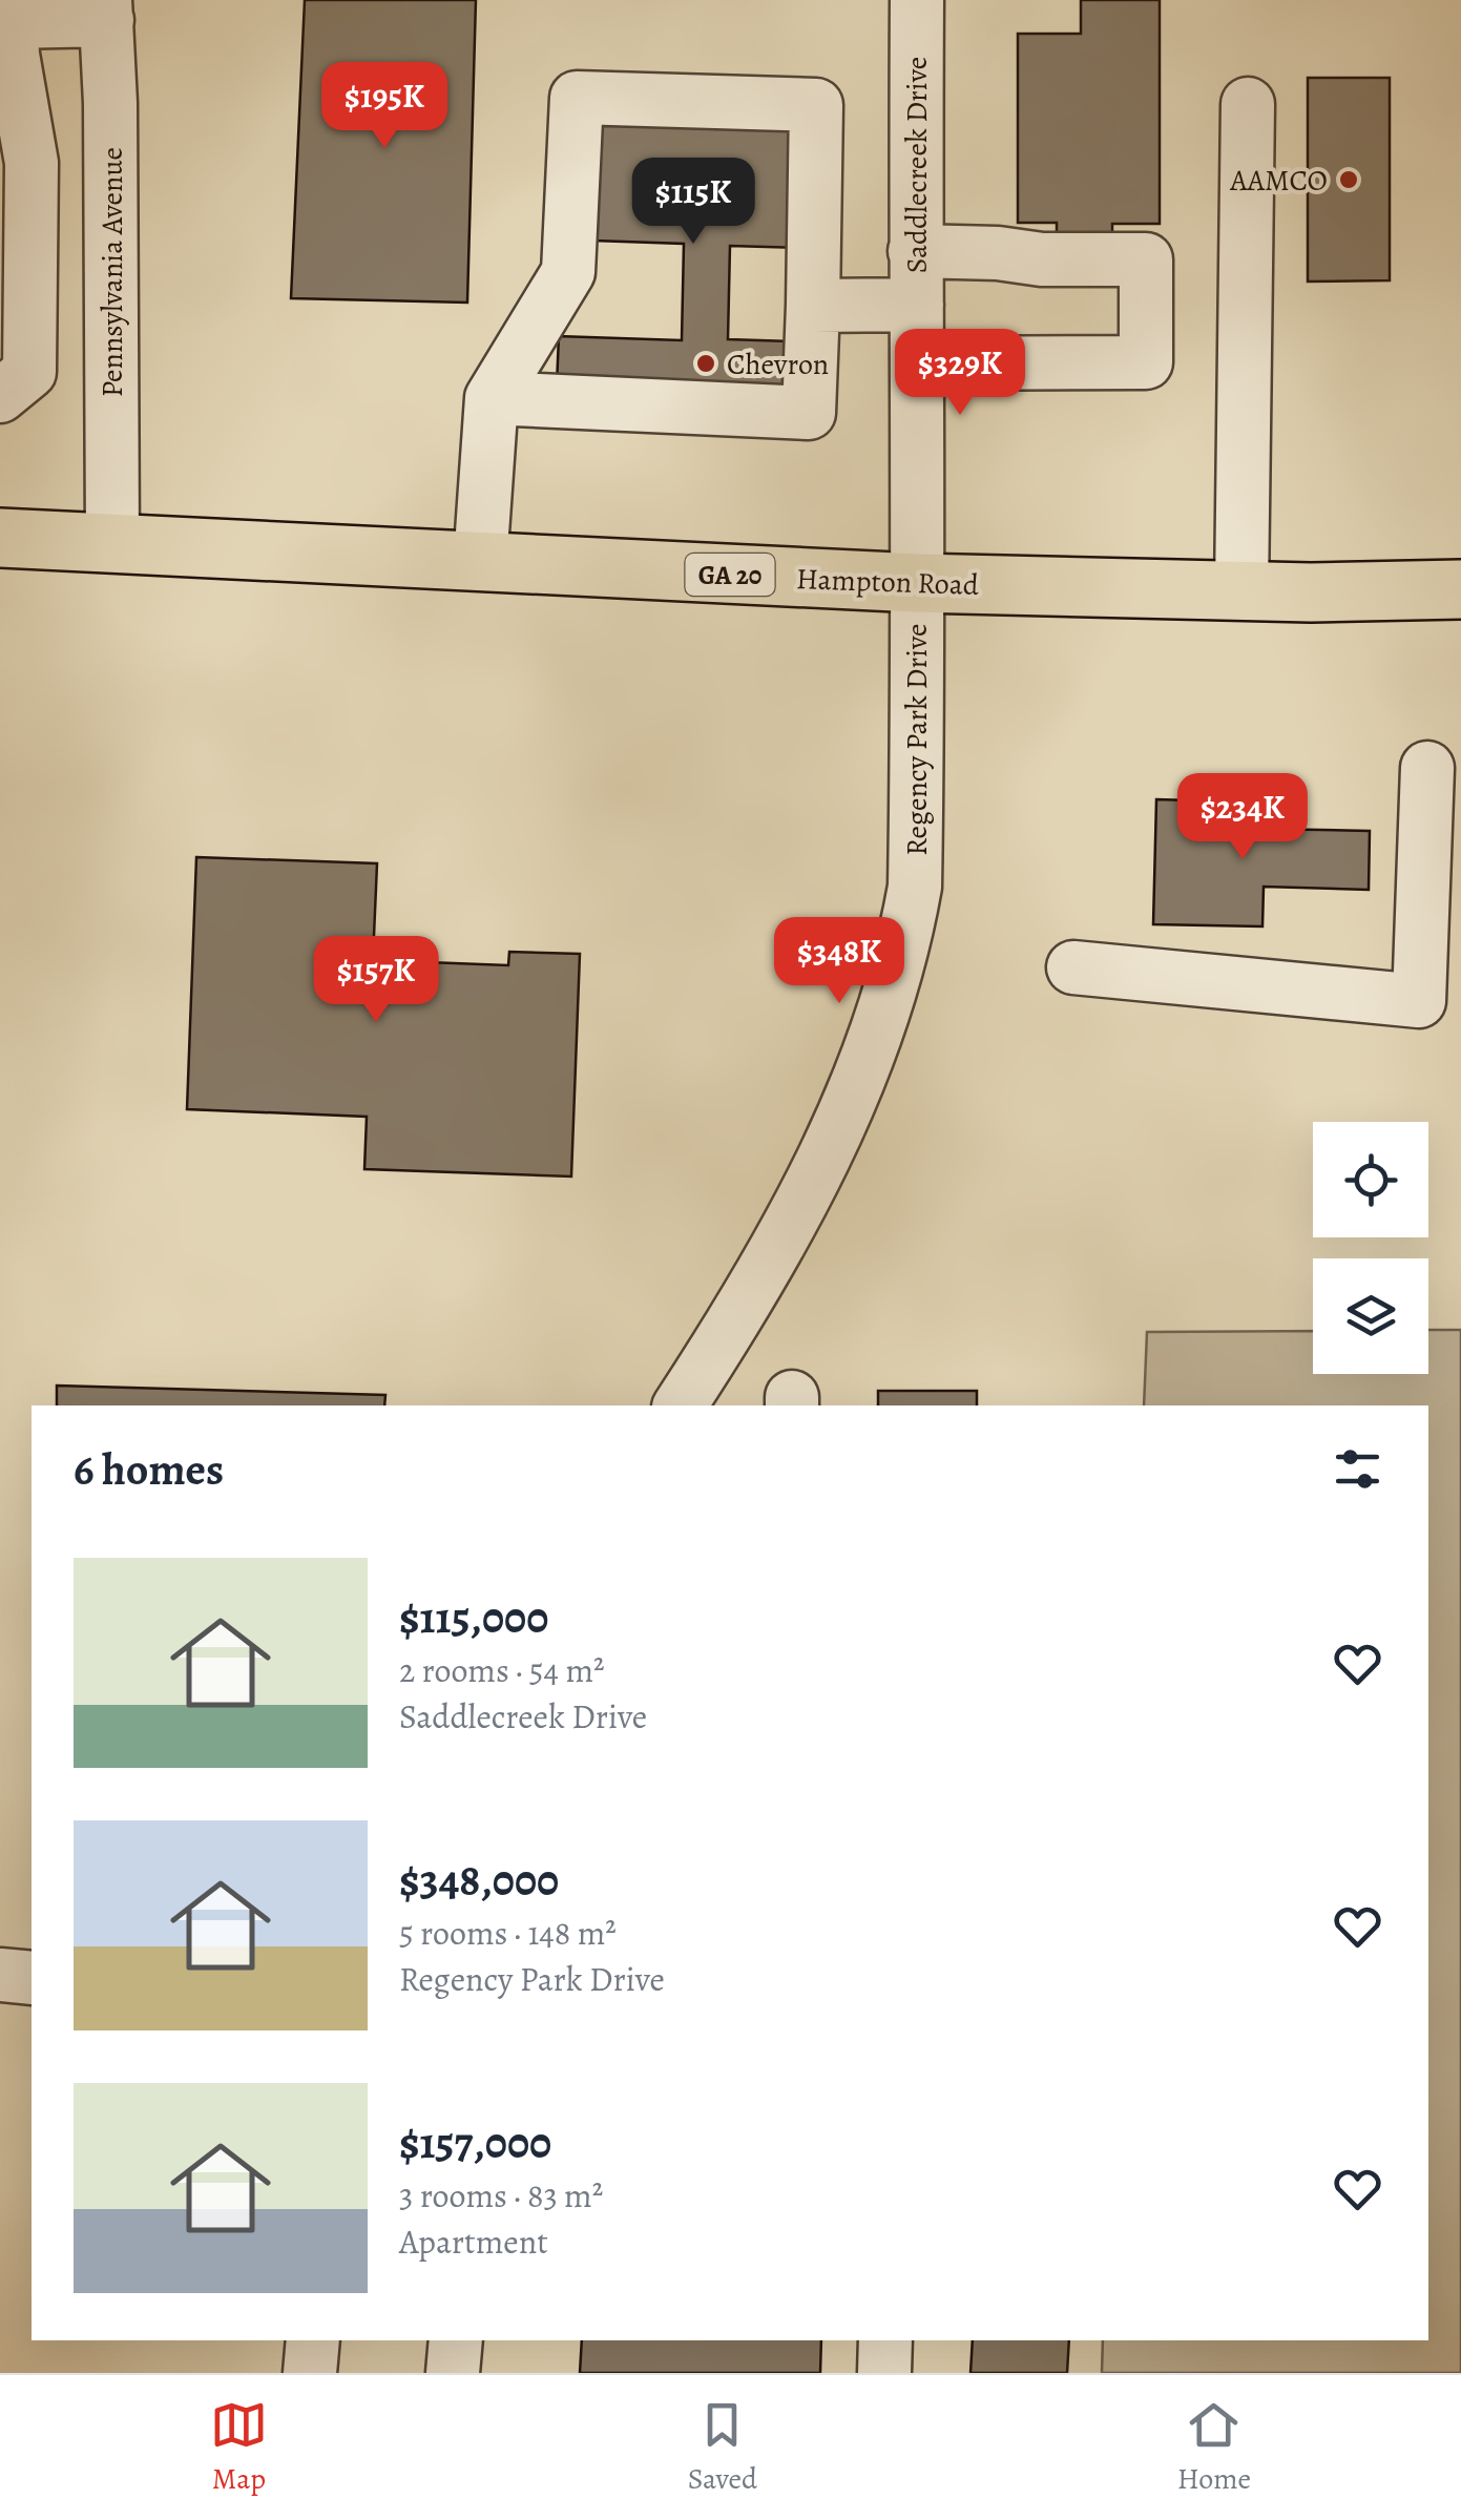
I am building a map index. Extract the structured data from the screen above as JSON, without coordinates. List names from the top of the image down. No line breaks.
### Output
{"streets":{"main road":["GA 20","Hampton Road"],"street":["Saddlecreek Drive","Pennsylvania Avenue","Regency Park Drive"]},"crossings":[["Saddlecreek Drive","Hampton Road"],["Saddlecreek Drive","Regency Park Drive"],["Pennsylvania Avenue","Hampton Road"],["Hampton Road","Regency Park Drive"]],"places":["AAMCO","Chevron"],"page":{"price":["$195K","$115K","$329K","$234K","$348K","$157K"],"heading":"6 homes","list":[{"name":"$115,000","note":"2 rooms · 54 m² · Saddlecreek Drive"},{"name":"$348,000","note":"5 rooms · 148 m² · Regency Park Drive"},{"name":"$157,000","note":"3 rooms · 83 m² · Apartment"}],"tabs":["Map","Saved","Home"]}}
